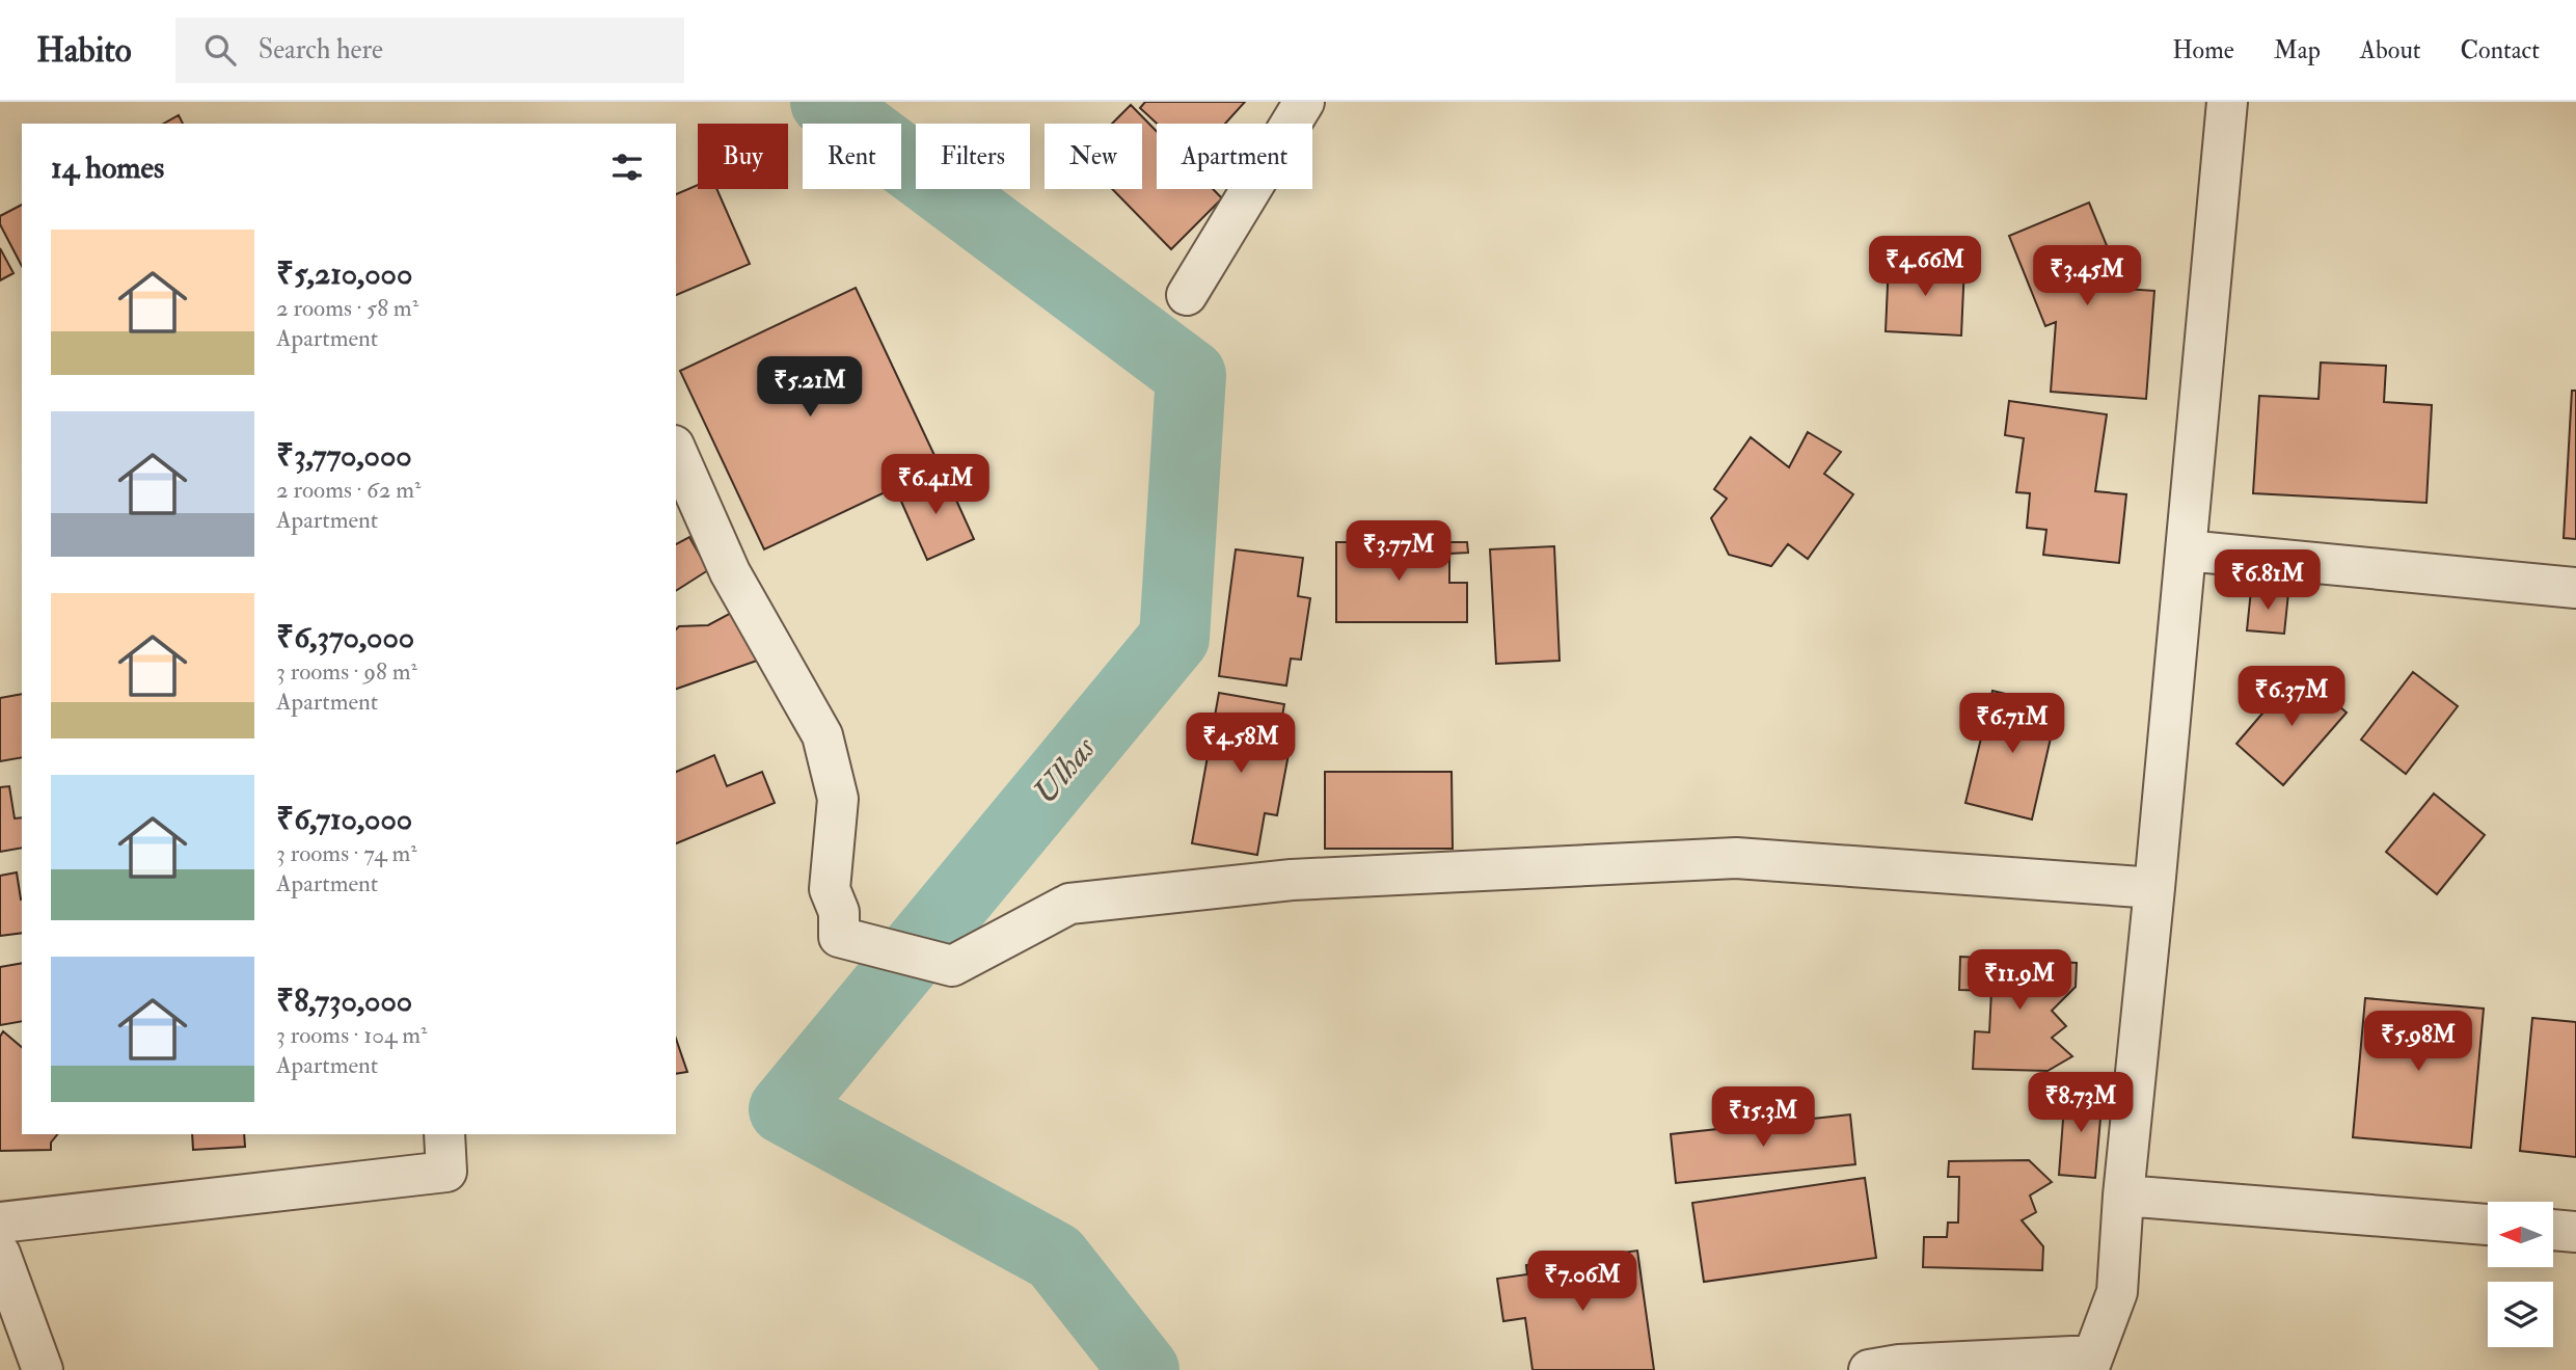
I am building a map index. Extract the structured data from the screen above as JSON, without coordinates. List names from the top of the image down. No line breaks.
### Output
{"water":["Ulhas"],"north":"left","page":{"header":"Habito","search":"Search here","nav":["Home","Map","About","Contact"],"chip":["Buy","Rent","Filters","New","Apartment"],"heading":"14 homes","list":[{"name":"₹5,210,000","note":"2 rooms · 58 m² · Apartment"},{"name":"₹3,770,000","note":"2 rooms · 62 m² · Apartment"},{"name":"₹6,370,000","note":"3 rooms · 98 m² · Apartment"},{"name":"₹6,710,000","note":"3 rooms · 74 m² · Apartment"},{"name":"₹8,730,000","note":"3 rooms · 104 m² · Apartment"}],"price":["₹4.66M","₹3.45M","₹5.21M","₹6.41M","₹3.77M","₹6.81M","₹6.37M","₹6.71M","₹4.58M","₹11.9M","₹5.98M","₹8.73M","₹15.3M","₹7.06M"]}}
